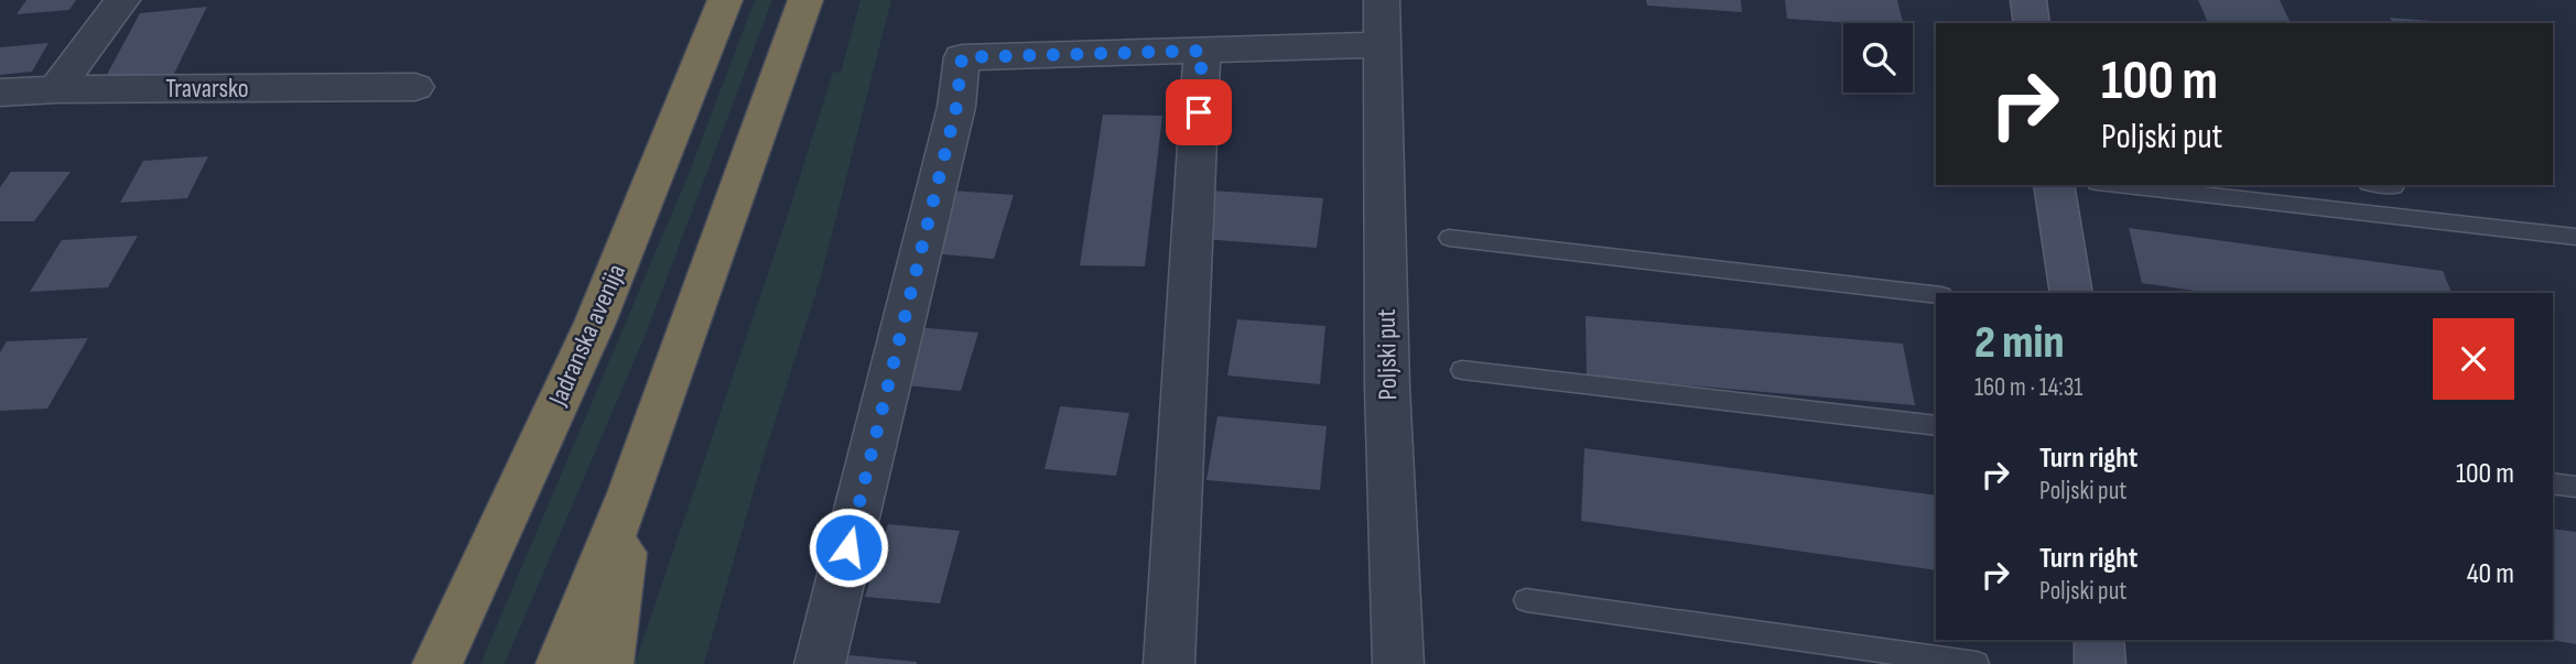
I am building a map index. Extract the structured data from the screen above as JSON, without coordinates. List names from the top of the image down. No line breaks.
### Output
{"streets":{"highway":["Jadranska avenija"],"street":["Travarsko","Poljski put"]},"page":{"turn":["100 m","Poljski put"],"heading":["2 min","160 m · 14:31"],"list":[{"name":"Turn right","note":"Poljski put","value":"100 m"},{"name":"Turn right","note":"Poljski put","value":"40 m"}]}}
